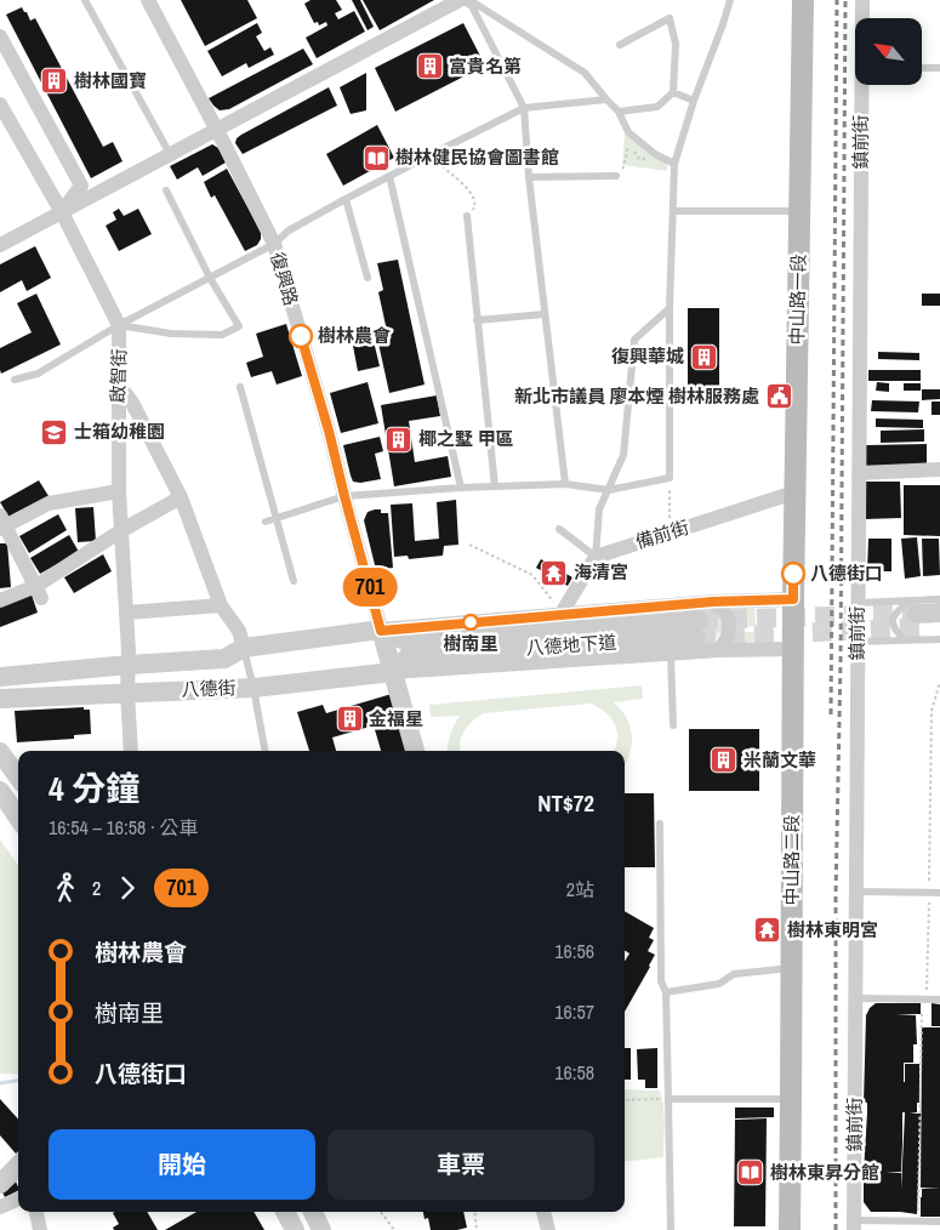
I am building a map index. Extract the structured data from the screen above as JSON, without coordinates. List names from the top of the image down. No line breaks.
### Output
{"streets":{"main road":["中山路一段","中山路二段"],"street":["鎮前街","復興路","啟智街","備前街","八德地下道","八德街"]},"crossings":[["復興路","八德街"],["中山路一段","備前街"],["中山路一段","中山路二段"],["啟智街","八德街"],["八德地下道","八德街"]],"places":{"building":["富貴名第","樹林國寶","復興華城","椰之墅 甲區","金福星","米蘭文華"],"library":["樹林健民協會圖書館","樹林東昇分館"],"other":["樹林農會","八德街口","樹南里"],"public building":["新北市議員 廖本煙 樹林服務處"],"school or university":["士箱幼稚園"],"temple":["海清宮","樹林東明宮"]},"lines":["bus line 701"],"north":"top left","page":{"on_map":"701","heading":["4 分鐘","16:54 – 16:58 · 公車","NT$72"],"legs":["2","701","2站"],"list":[{"name":"樹林農會","value":"16:56"},{"name":"樹南里","value":"16:57"},{"name":"八德街口","value":"16:58"}],"buttons":["開始","車票"]}}
